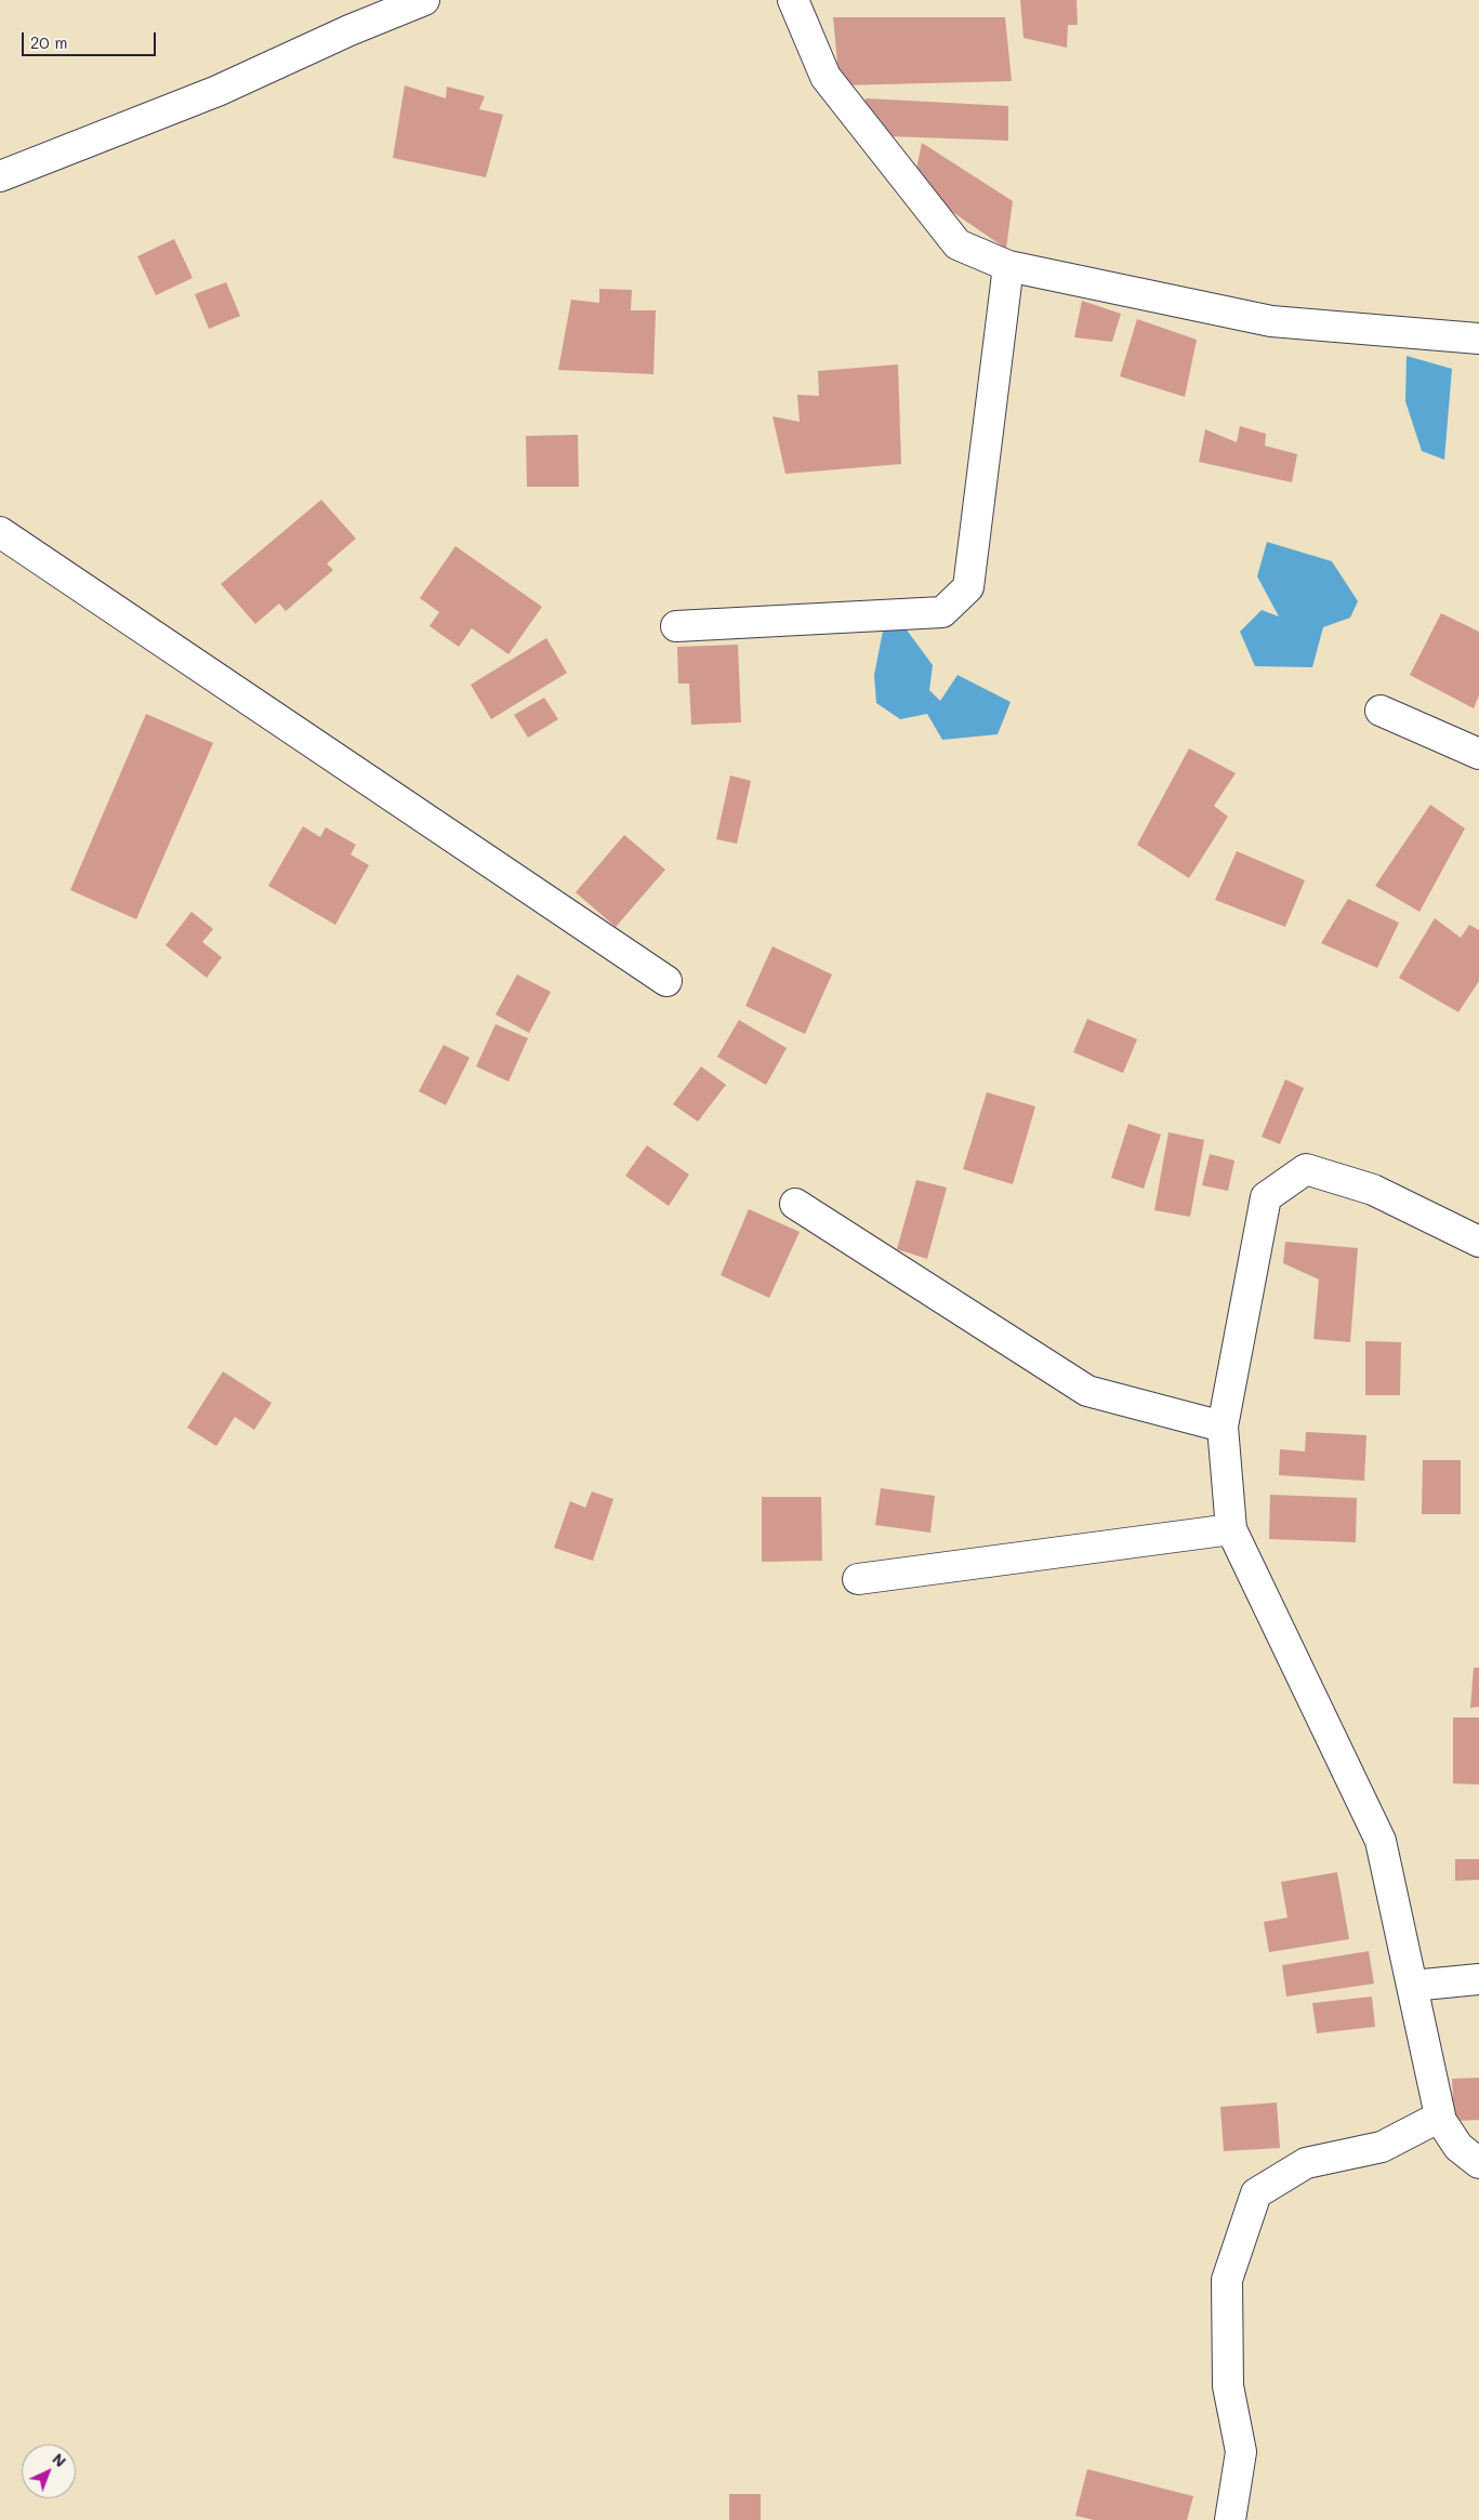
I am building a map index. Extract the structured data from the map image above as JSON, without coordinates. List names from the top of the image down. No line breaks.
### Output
{"scale_bar":"20 m","north":"top right"}
